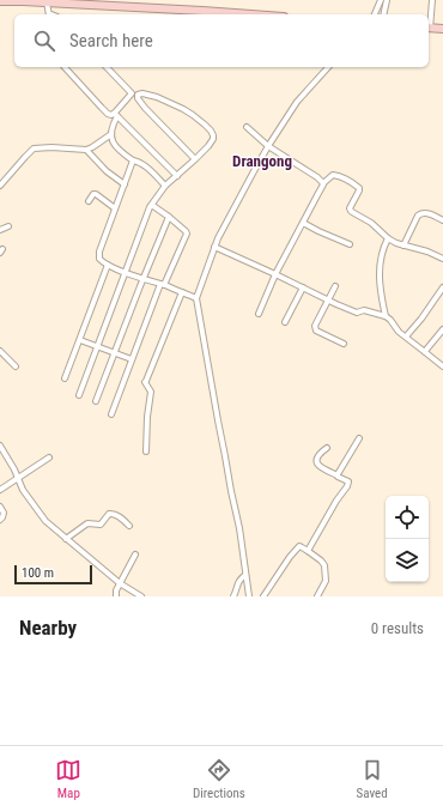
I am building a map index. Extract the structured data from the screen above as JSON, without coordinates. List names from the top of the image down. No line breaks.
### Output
{"districts":["Drangong"],"scale_bar":"100 m","page":{"search":"Search here","scale":"100 m","heading":["Nearby","0 results"],"nav":["Map","Directions","Saved"]}}
